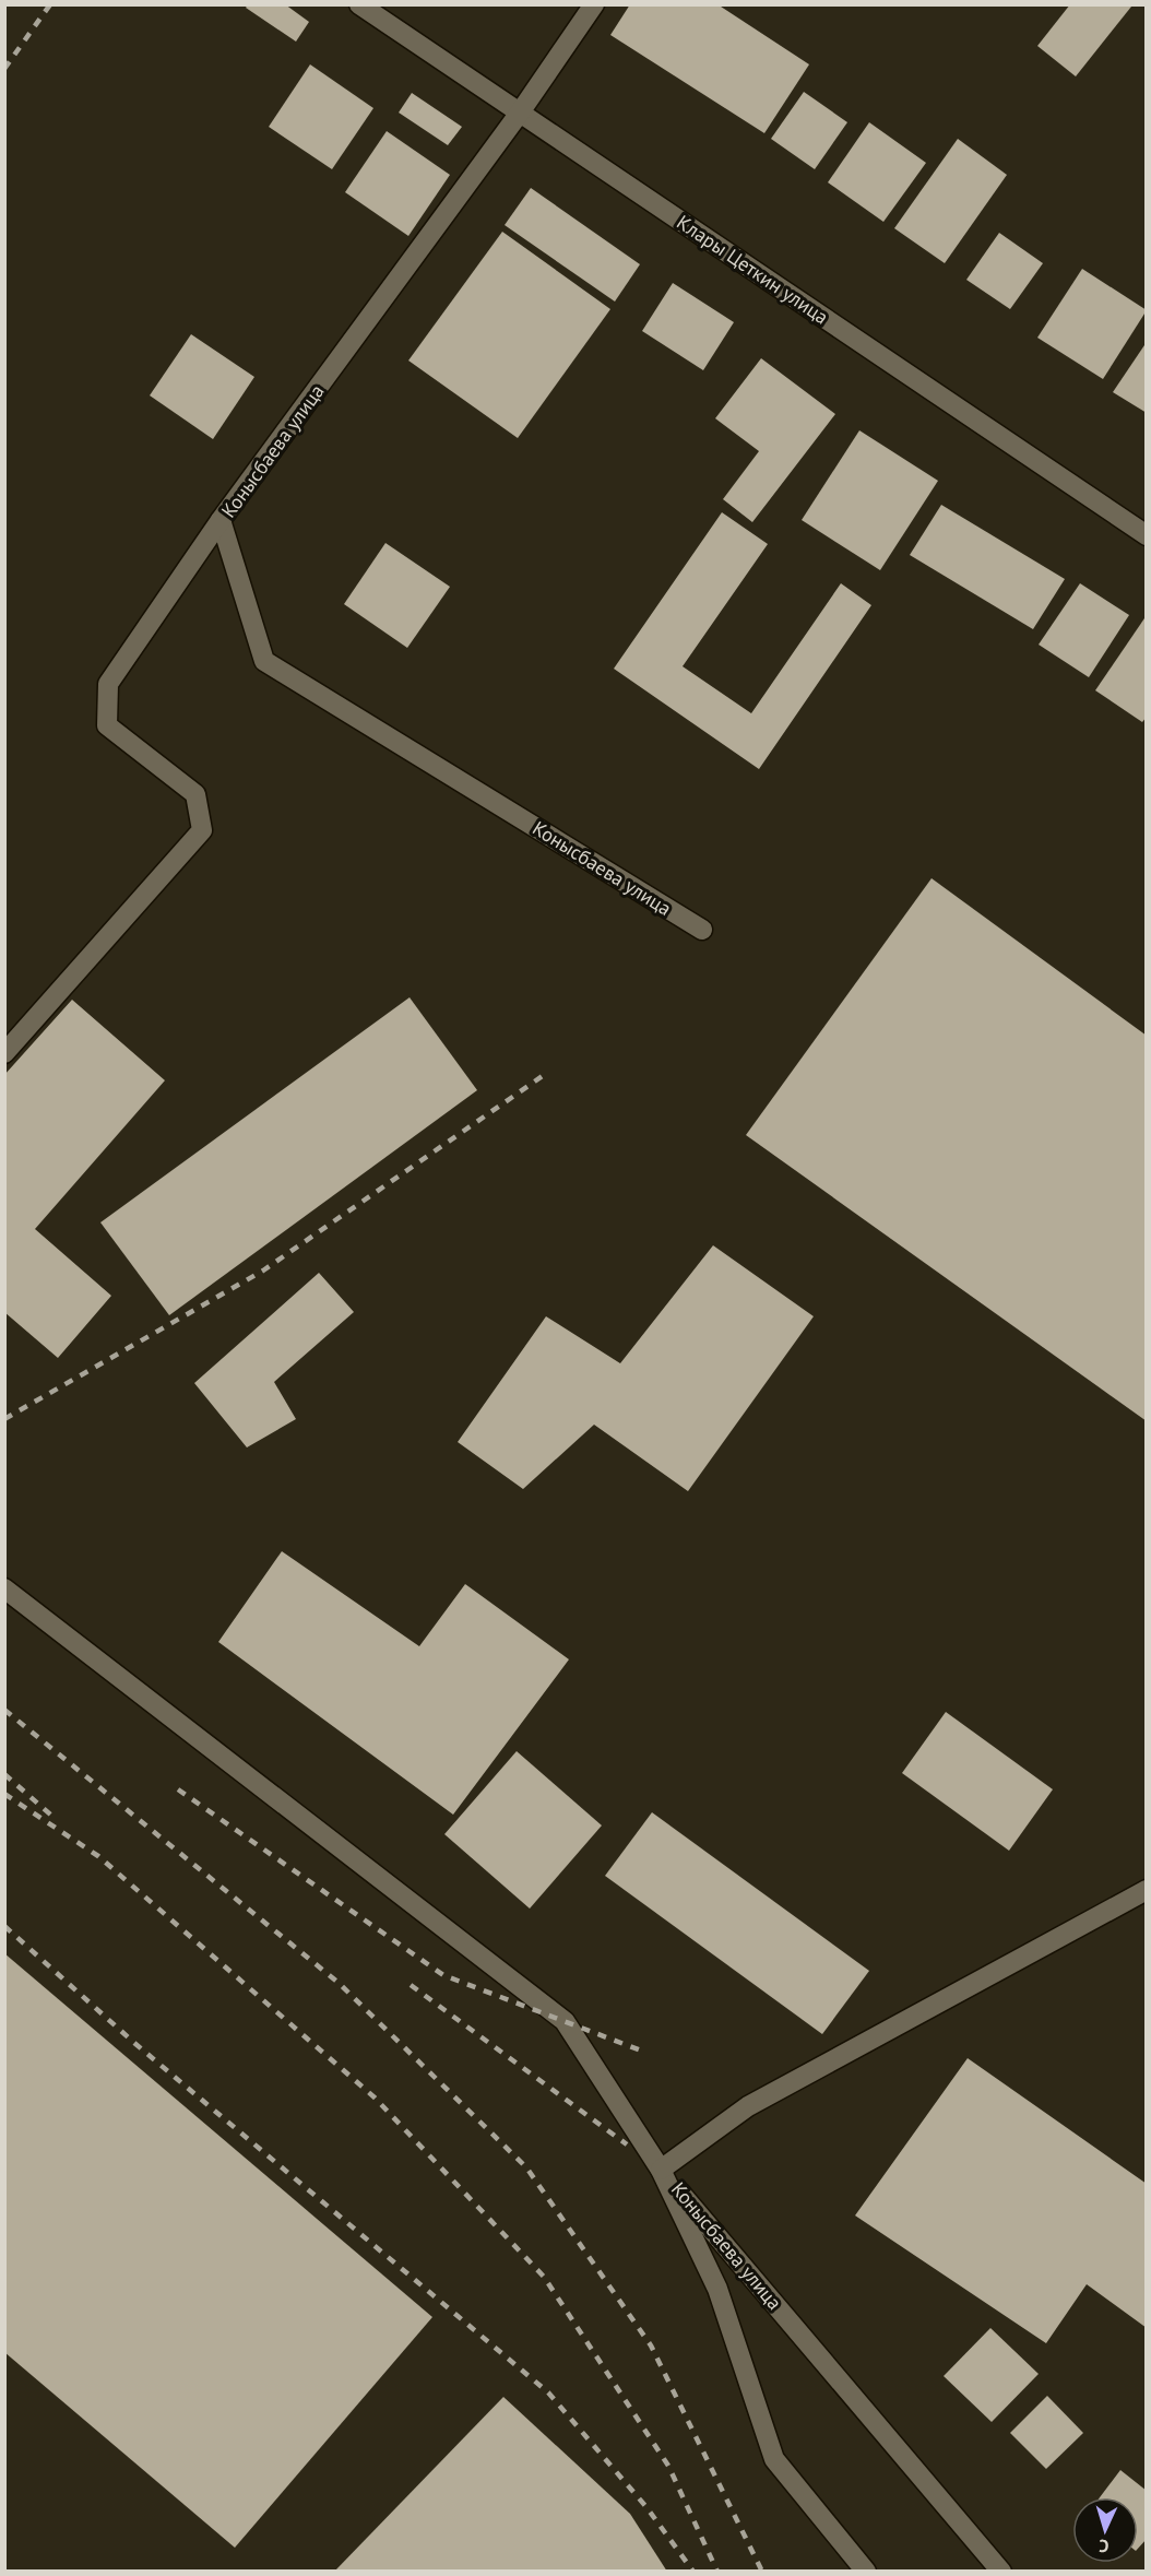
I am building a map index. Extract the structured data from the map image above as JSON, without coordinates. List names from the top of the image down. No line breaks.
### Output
{"streets":{"street":["Клары Цеткин улица","Конысбаева улица"]},"crossings":[["Клары Цеткин улица","Конысбаева улица"]],"north":"bottom"}
